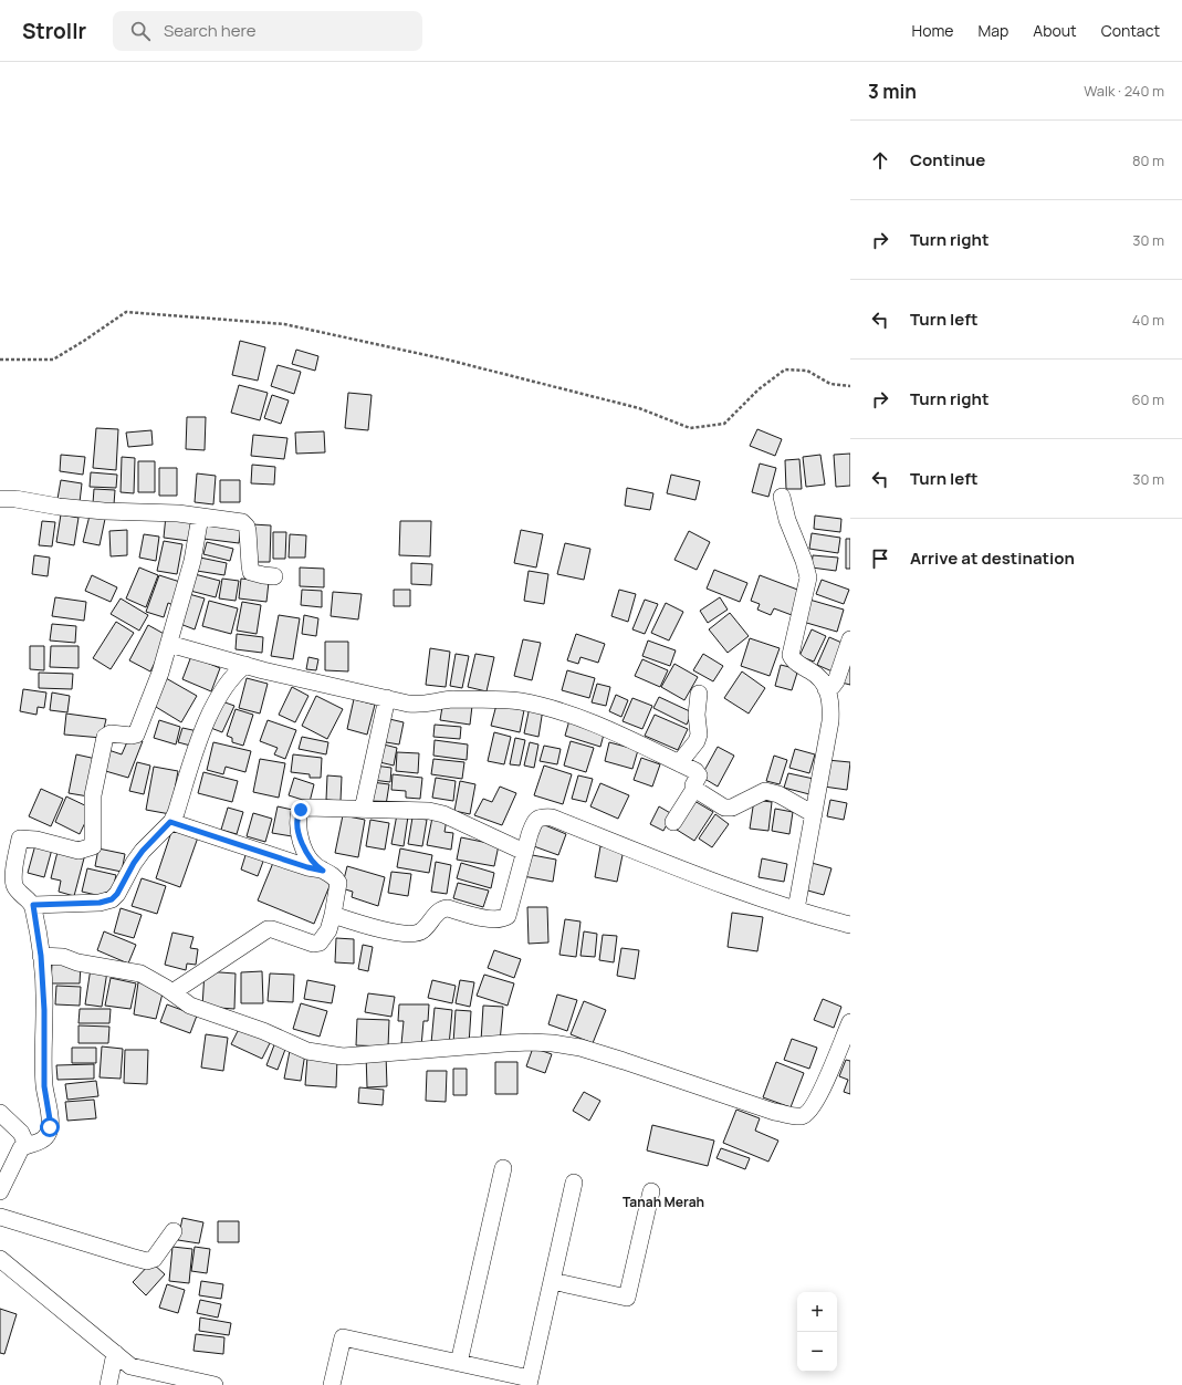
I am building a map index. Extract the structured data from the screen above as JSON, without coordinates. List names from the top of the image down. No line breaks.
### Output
{"districts":["Tanah Merah"],"page":{"header":"Strollr","search":"Search here","nav":["Home","Map","About","Contact"],"heading":["3 min","Walk · 240 m"],"list":[["Continue","80 m"],["Turn right","30 m"],["Turn left","40 m"],["Turn right","60 m"],["Turn left","30 m"],"Arrive at destination"],"map_buttons":["+","−"]}}
